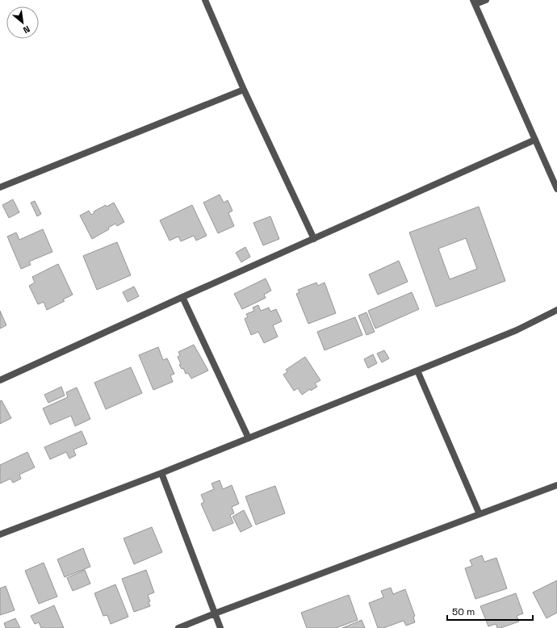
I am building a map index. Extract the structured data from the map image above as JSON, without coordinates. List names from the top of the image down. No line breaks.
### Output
{"scale_bar":"50 m","north":"bottom right"}
